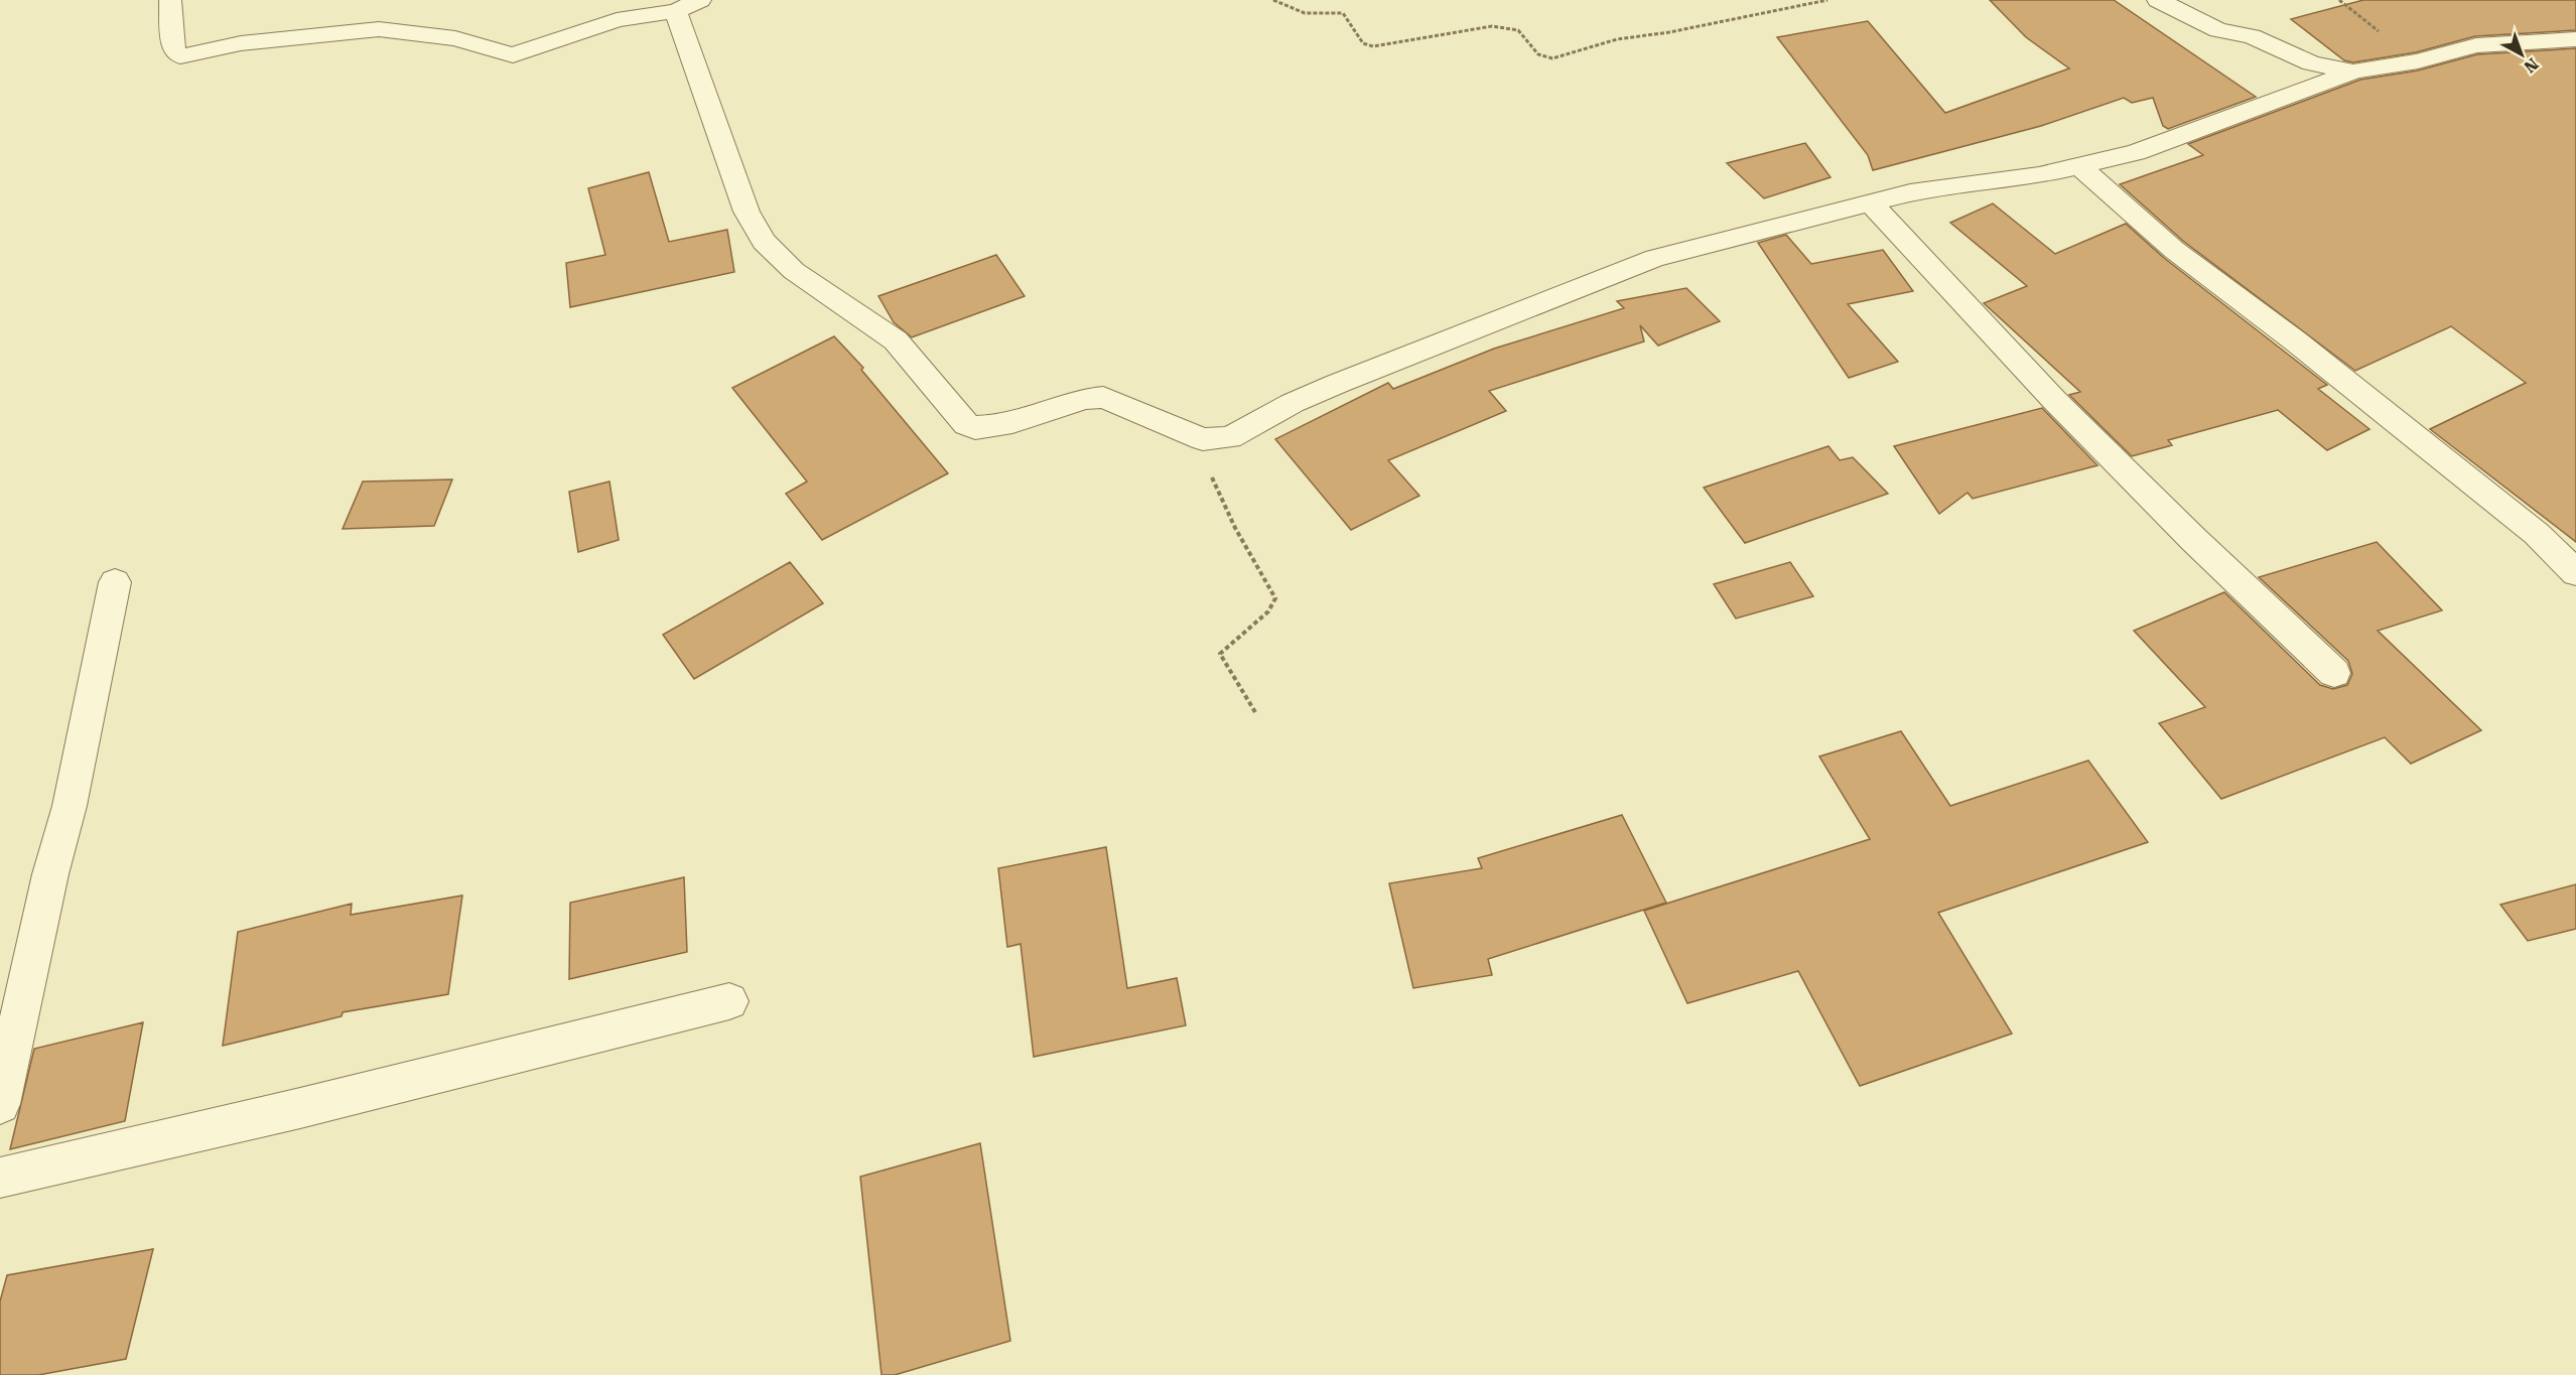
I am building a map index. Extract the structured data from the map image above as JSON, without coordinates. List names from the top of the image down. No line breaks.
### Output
{"north":"bottom right"}
